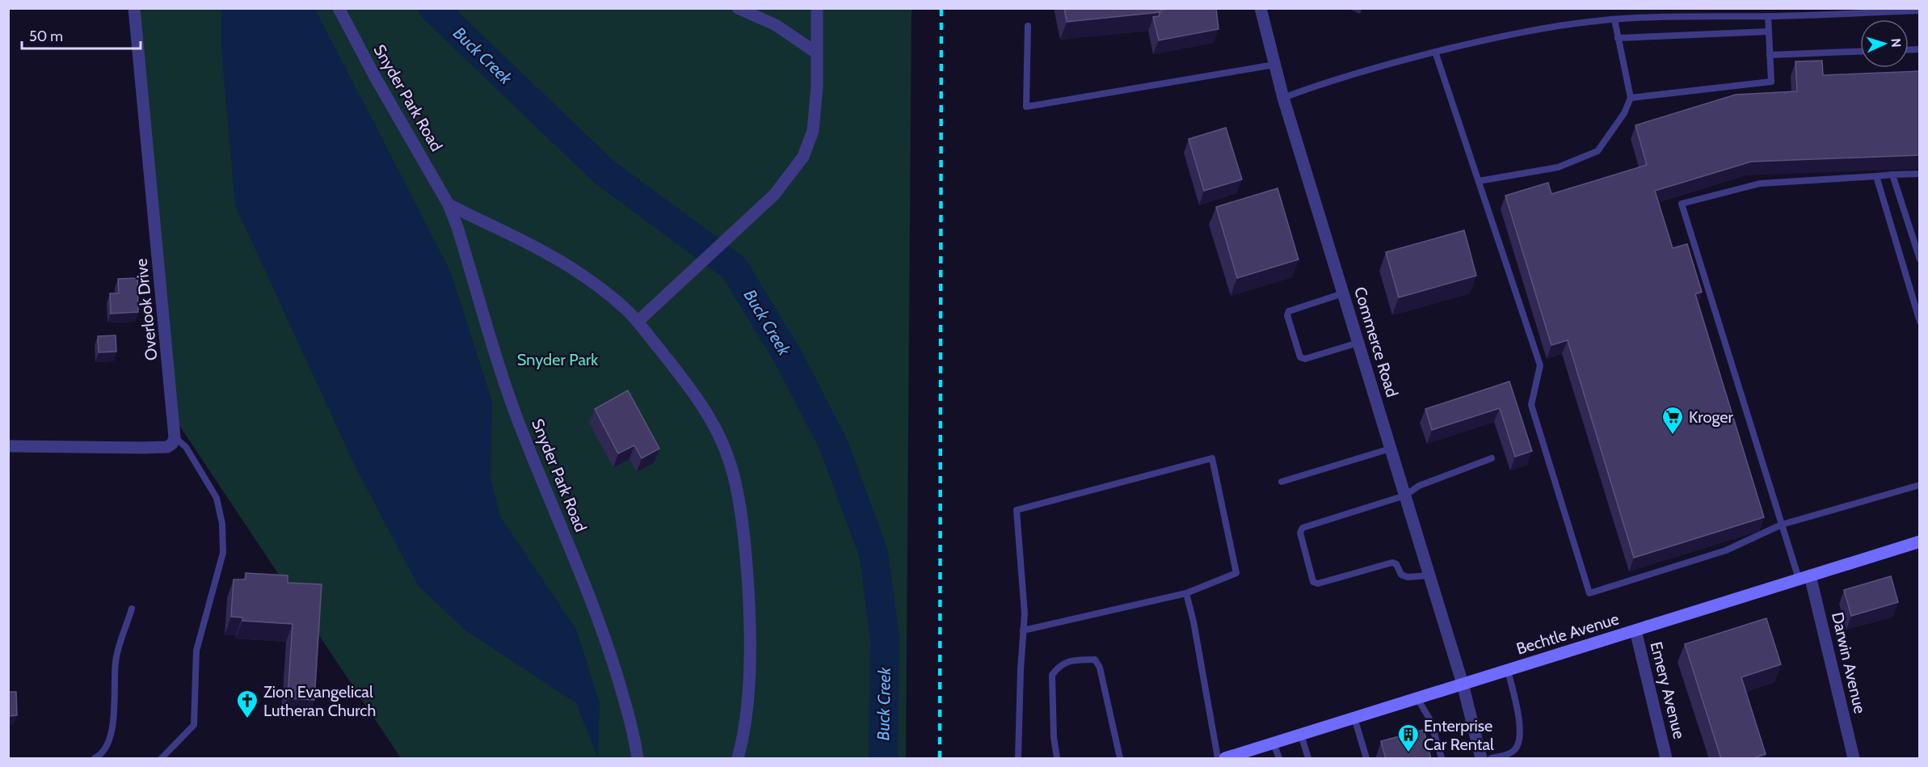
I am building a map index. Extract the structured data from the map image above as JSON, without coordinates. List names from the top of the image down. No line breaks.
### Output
{"streets":{"main road":["Bechtle Avenue"],"street":["Snyder Park Road","Overlook Drive","Commerce Road","Darwin Avenue","Emery Avenue"]},"crossings":[["Commerce Road","Bechtle Avenue"],["Bechtle Avenue","Darwin Avenue"],["Bechtle Avenue","Emery Avenue"]],"water":["Buck Creek"],"parks":["Snyder Park"],"places":{"supermarket":["Kroger"],"church":["Zion Evangelical Lutheran Church"],"building":["Enterprise Car Rental"]},"scale_bar":"50 m","north":"right"}
